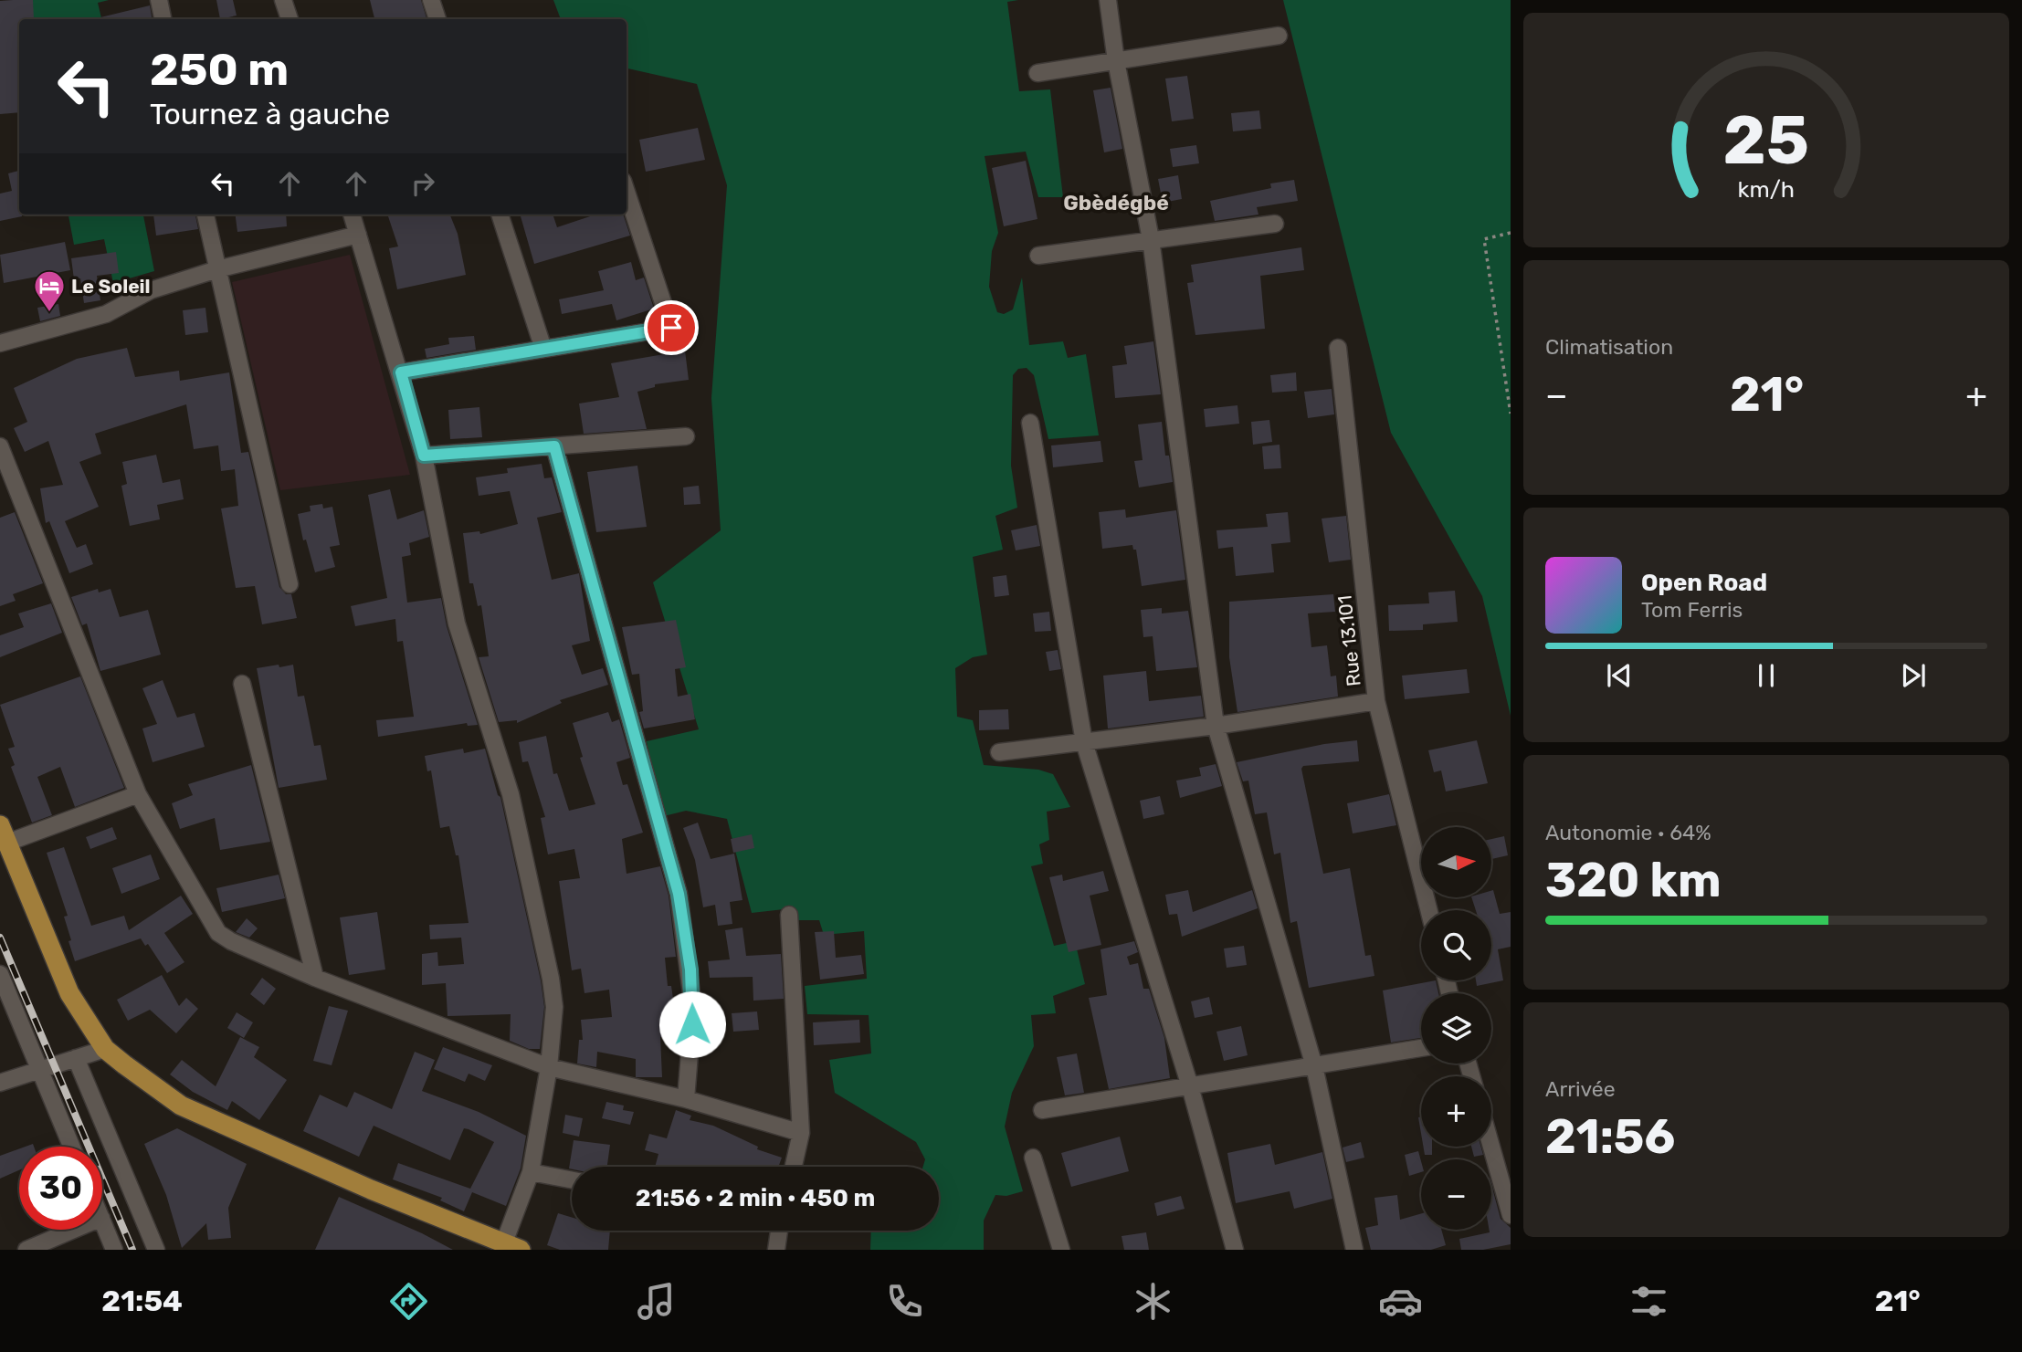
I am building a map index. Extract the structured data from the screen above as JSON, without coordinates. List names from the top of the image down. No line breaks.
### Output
{"streets":{"street":["Rue 13.101"]},"districts":["Gbèdégbé"],"places":{"hotel":["Le Soleil"]},"north":"right","page":{"turn":["250 m","Tournez à gauche"],"tile":["Climatisation",["Autonomie · 64%","320 km"],["Arrivée","21:56"]],"heat":["−","21°","+"],"song":["Open Road","Tom Ferris"],"map_buttons":["+","−"],"limit":"30","trip":"21:56 · 2 min · 450 m","tabs":["21:54","21°"],"gauge":["25","km/h"]}}
